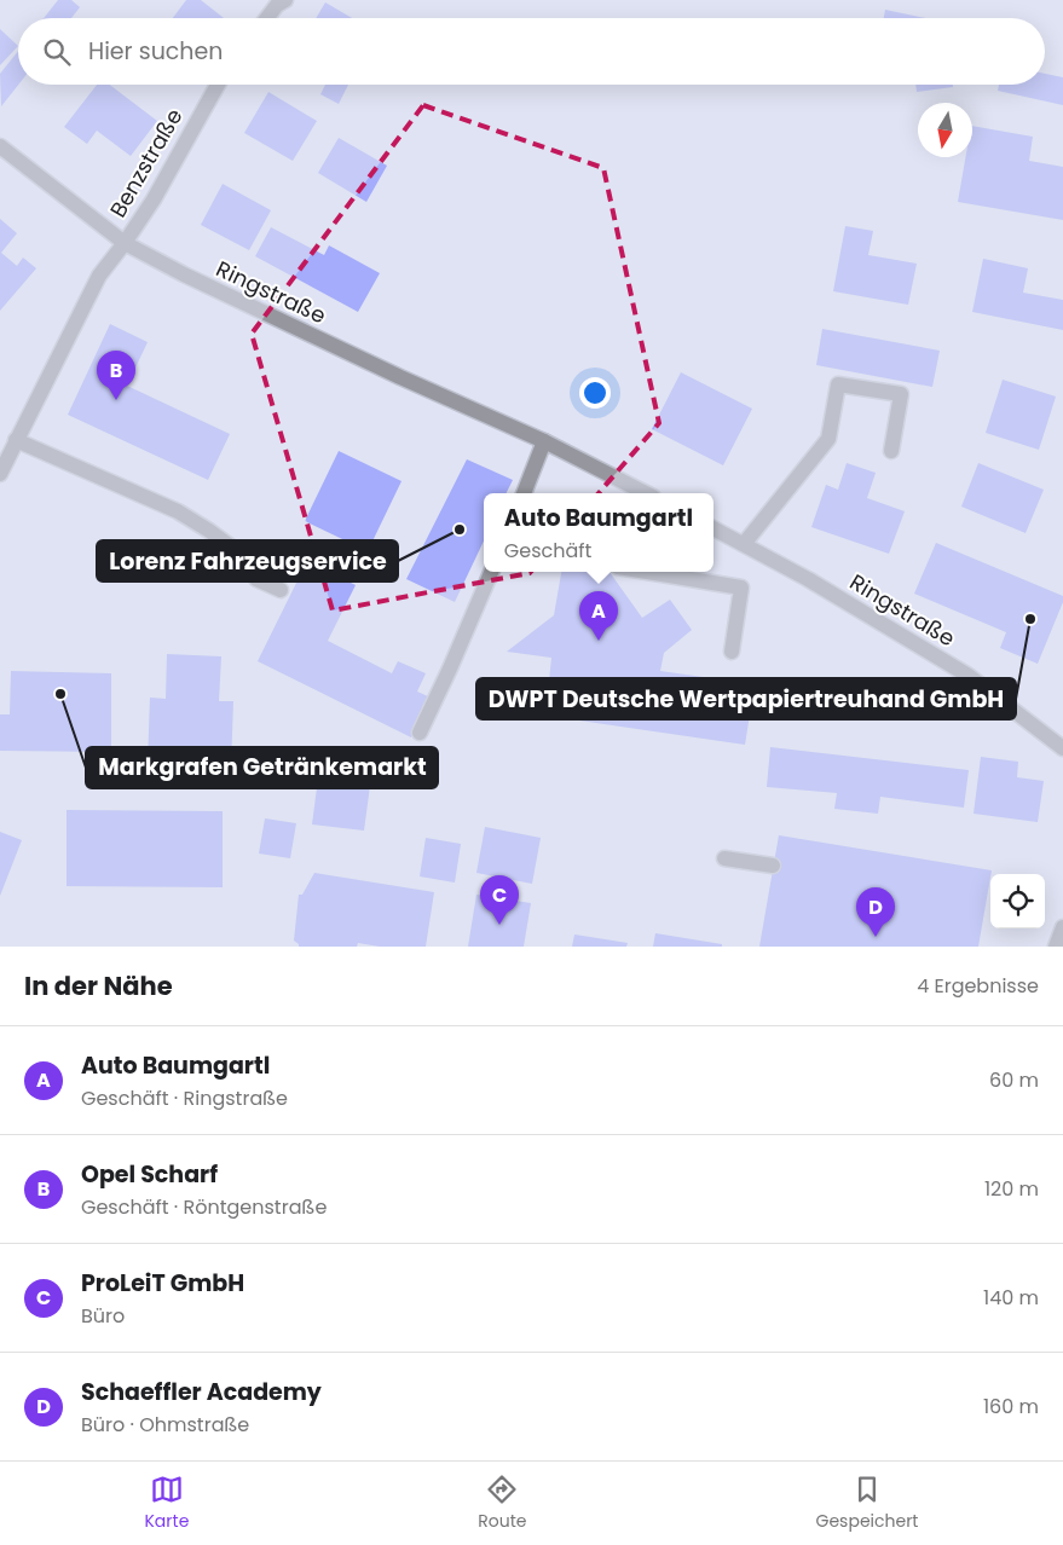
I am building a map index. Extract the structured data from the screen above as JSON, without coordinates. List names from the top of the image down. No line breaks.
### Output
{"streets":{"street":["Benzstraße","Ringstraße"]},"crossings":[["Benzstraße","Ringstraße"]],"places":["Lorenz Fahrzeugservice","DWPT Deutsche Wertpapiertreuhand GmbH","Markgrafen Getränkemarkt"],"north":"bottom","page":{"search":"Hier suchen","pins":["B","A","C","D"],"popup":["Auto Baumgartl","Geschäft"],"heading":["In der Nähe","4 Ergebnisse"],"list":[{"mark":"A","name":"Auto Baumgartl","note":"Geschäft · Ringstraße","value":"60 m"},{"mark":"B","name":"Opel Scharf","note":"Geschäft · Röntgenstraße","value":"120 m"},{"mark":"C","name":"ProLeiT GmbH","note":"Büro","value":"140 m"},{"mark":"D","name":"Schaeffler Academy","note":"Büro · Ohmstraße","value":"160 m"}],"nav":["Karte","Route","Gespeichert"]}}
